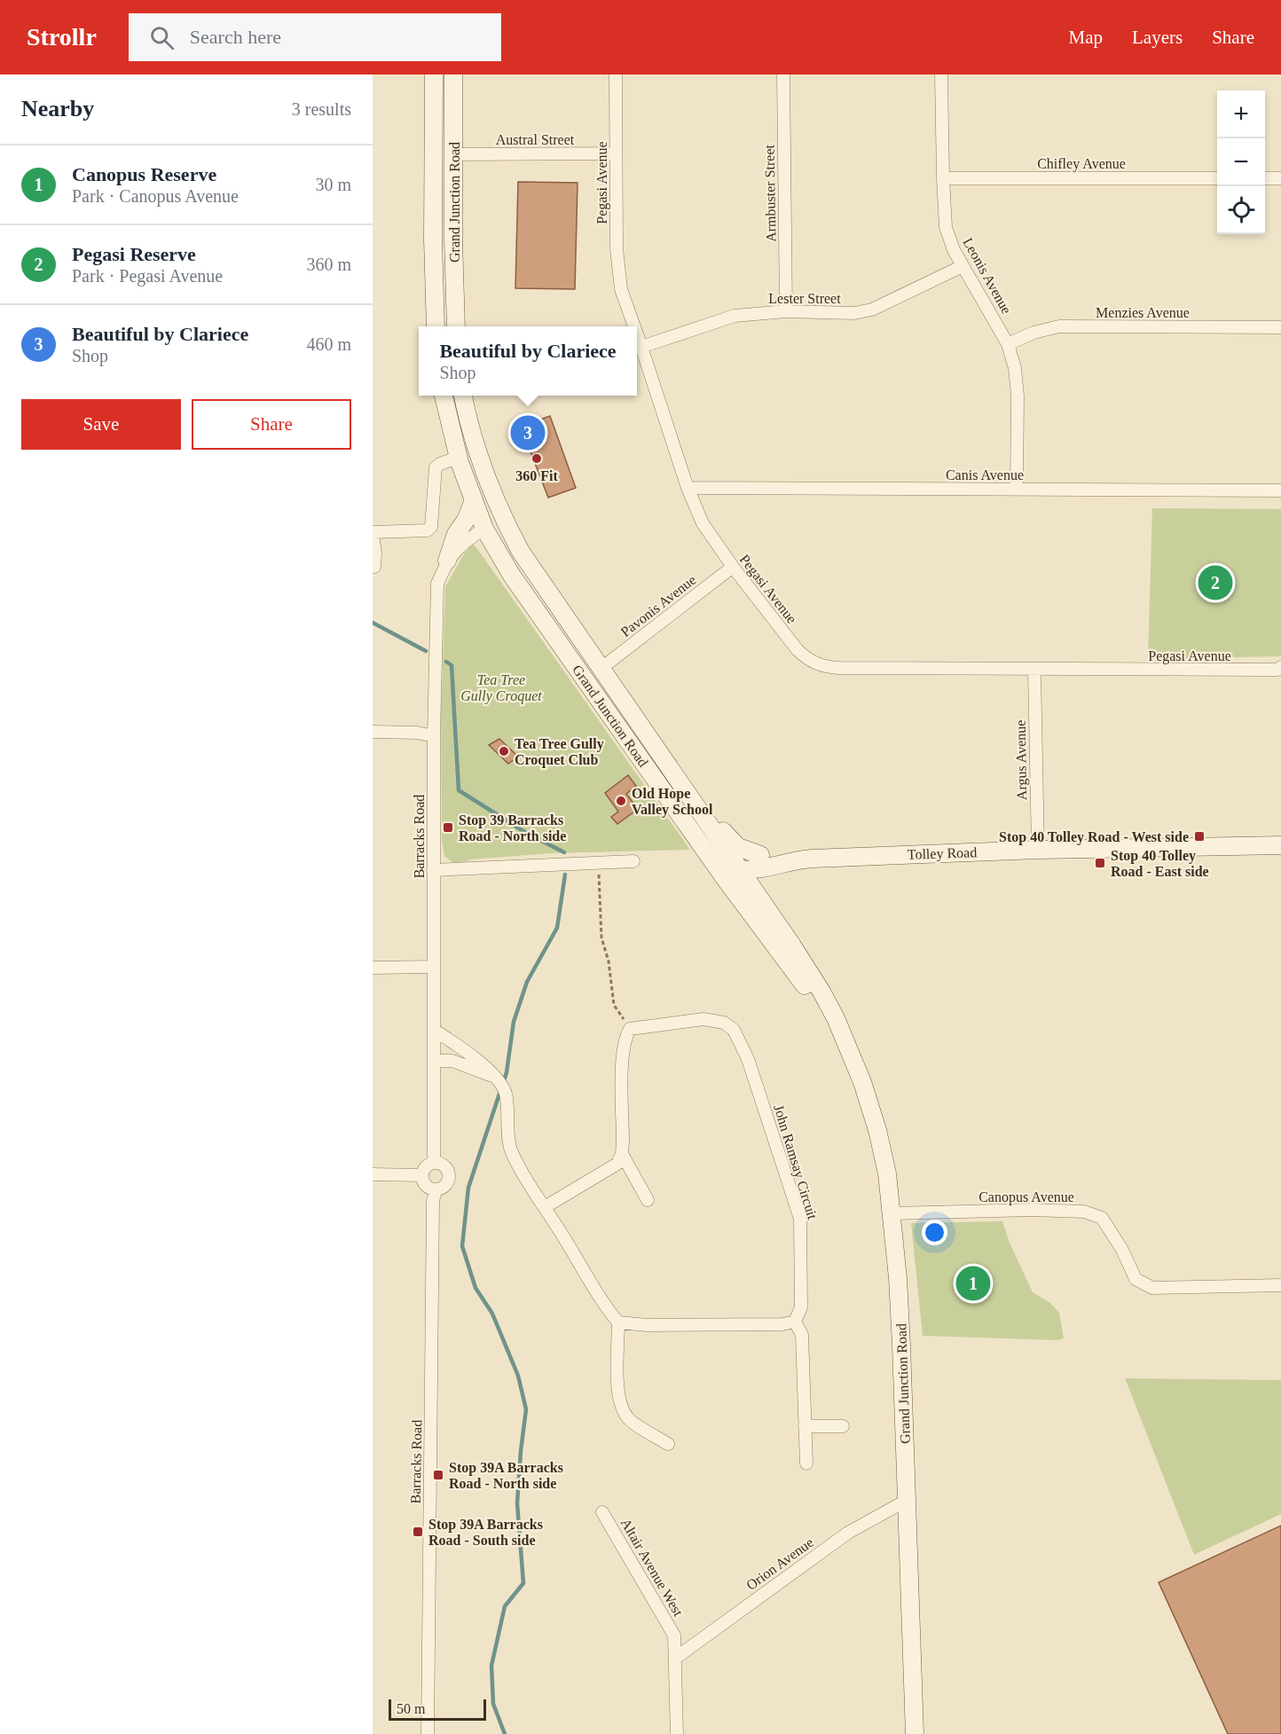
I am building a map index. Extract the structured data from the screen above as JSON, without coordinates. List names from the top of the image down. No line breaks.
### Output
{"streets":{"main road":["Grand Junction Road","Tolley Road"],"street":["Austral Street","Chifley Avenue","Pegasi Avenue","Armbuster Street","Leonis Avenue","Lester Street","Menzies Avenue","Canis Avenue","Pavonis Avenue","Argus Avenue","Barracks Road","John Ramsay Circuit","Canopus Avenue","Orion Avenue","Altair Avenue West"]},"crossings":[["Austral Street","Pegasi Avenue"],["Austral Street","Grand Junction Road"],["Chifley Avenue","Leonis Avenue"],["Pegasi Avenue","Lester Street"],["Pegasi Avenue","Canis Avenue"],["Pegasi Avenue","Pavonis Avenue"],["Pegasi Avenue","Argus Avenue"],["Armbuster Street","Lester Street"],["Grand Junction Road","Pavonis Avenue"],["Grand Junction Road","Barracks Road"],["Grand Junction Road","Tolley Road"],["Grand Junction Road","Canopus Avenue"],["Grand Junction Road","Orion Avenue"],["Leonis Avenue","Lester Street"],["Leonis Avenue","Menzies Avenue"],["Leonis Avenue","Canis Avenue"],["Argus Avenue","Tolley Road"],["Orion Avenue","Altair Avenue West"]],"parks":["Tea Tree Gully Croquet"],"places":{"other":["360 Fit","Tea Tree Gully Croquet Club","Old Hope Valley School"],"transit":["Stop 39 Barracks Road - North side","Stop 40 Tolley Road - West side","Stop 40 Tolley Road - East side","Stop 39A Barracks Road - North side","Stop 39A Barracks Road - South side"]},"scale_bar":"50 m","page":{"header":"Strollr","search":"Search here","nav":["Map","Layers","Share"],"heading":["Nearby","3 results"],"map_buttons":["+","−"],"list":[{"mark":"1","name":"Canopus Reserve","note":"Park · Canopus Avenue","value":"30 m"},{"mark":"2","name":"Pegasi Reserve","note":"Park · Pegasi Avenue","value":"360 m"},{"mark":"3","name":"Beautiful by Clariece","note":"Shop","value":"460 m"}],"popup":["Beautiful by Clariece","Shop"],"buttons":["Save","Share"],"pins":["3","2","1"],"scale":"50 m"}}
